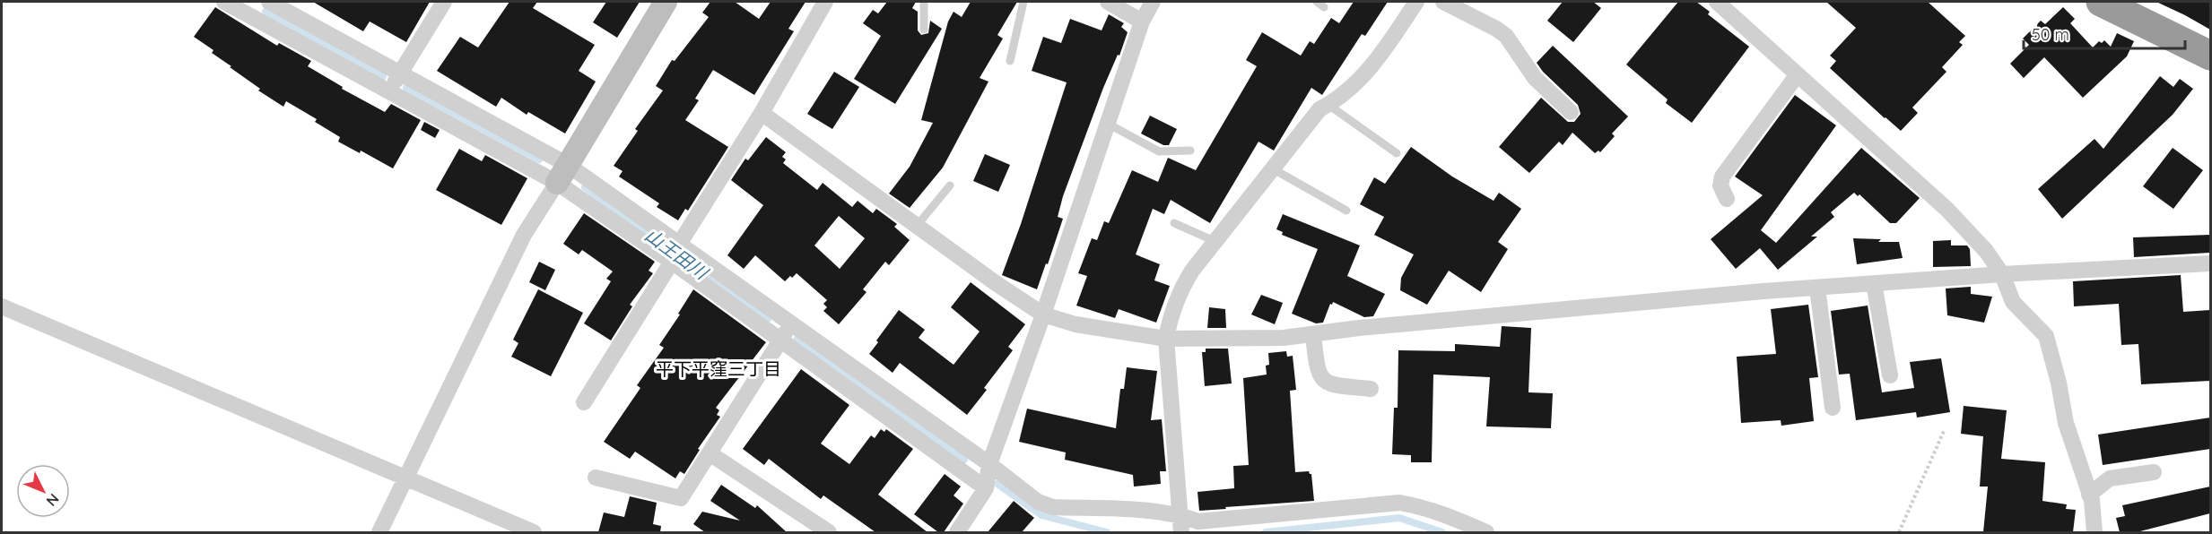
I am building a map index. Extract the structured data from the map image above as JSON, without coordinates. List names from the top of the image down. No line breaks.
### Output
{"districts":["平下平窪三丁目"],"water":["山王田川"],"scale_bar":"50 m","north":"bottom right"}
